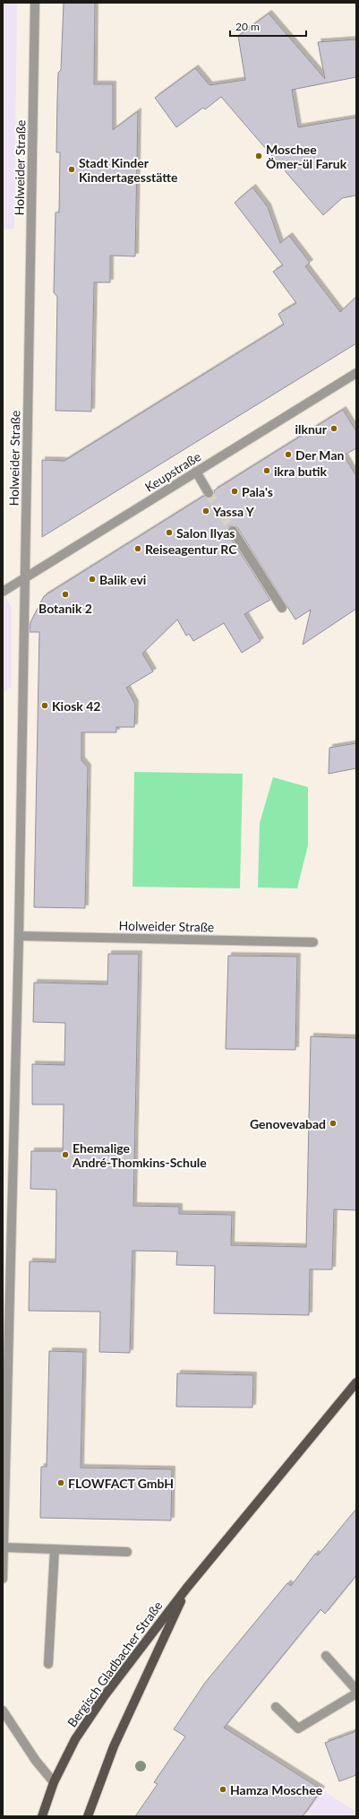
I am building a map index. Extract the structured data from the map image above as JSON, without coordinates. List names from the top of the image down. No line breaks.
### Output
{"streets":{"main road":["Bergisch Gladbacher Straße"],"street":["Holweider Straße","Keupstraße"]},"crossings":[["Holweider Straße","Keupstraße"]],"places":["Moschee Ömer-ül Faruk","Stadt Kinder Kindertagesstätte","ilknur","Der Man","ikra butik","Pala's","Yassa Y","Salon Ilyas","Reiseagentur RC","Balik evi","Botanik 2","Kiosk 42","Genovevabad","Ehemalige André-Thomkins-Schule","FLOWFACT GmbH","Hamza Moschee"],"scale_bar":"20 m"}
